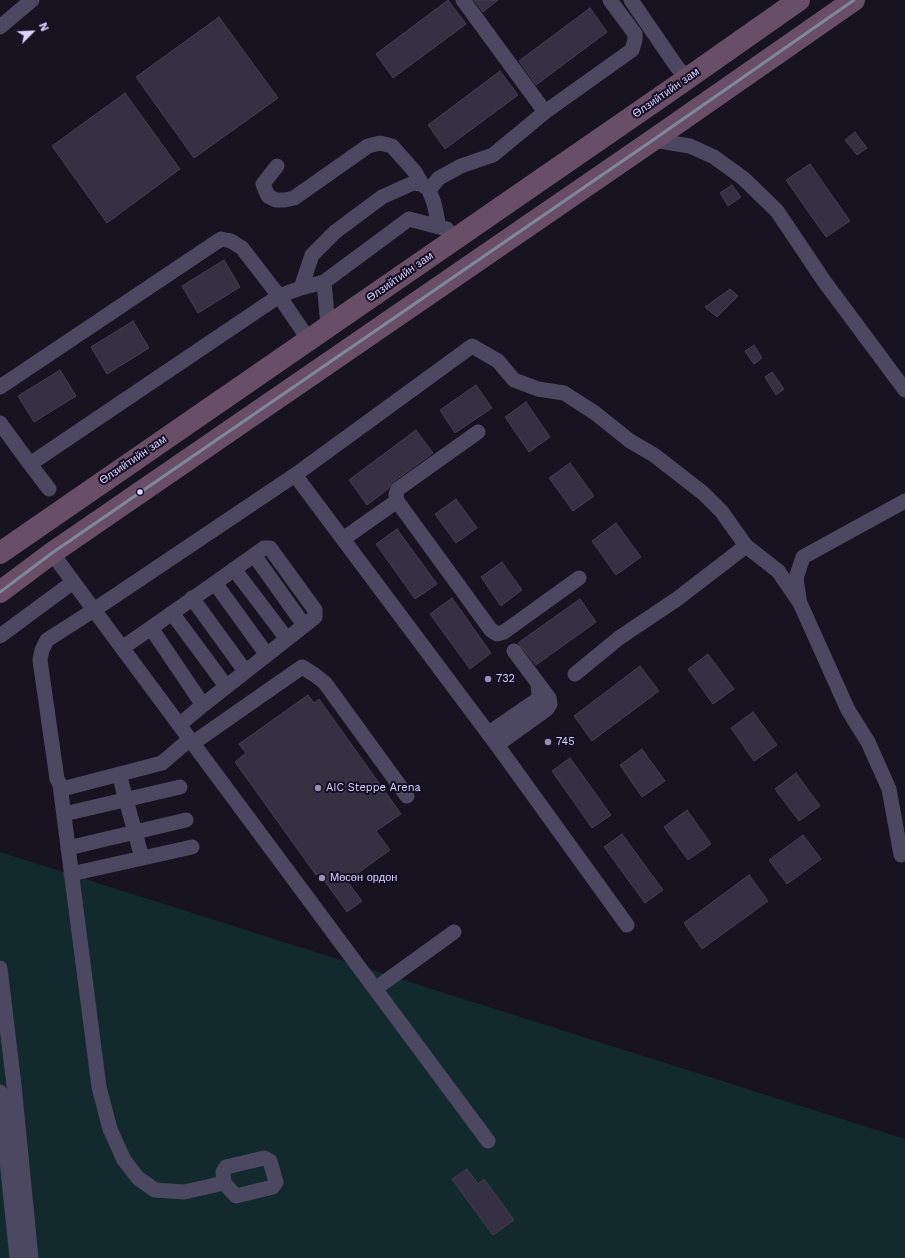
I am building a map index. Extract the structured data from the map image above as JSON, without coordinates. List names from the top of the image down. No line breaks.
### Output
{"streets":{"highway":["Өлзийтийн зам"]},"places":["732","745","AIC Steppe Arena","Мөсөн ордон"],"north":"top right"}
